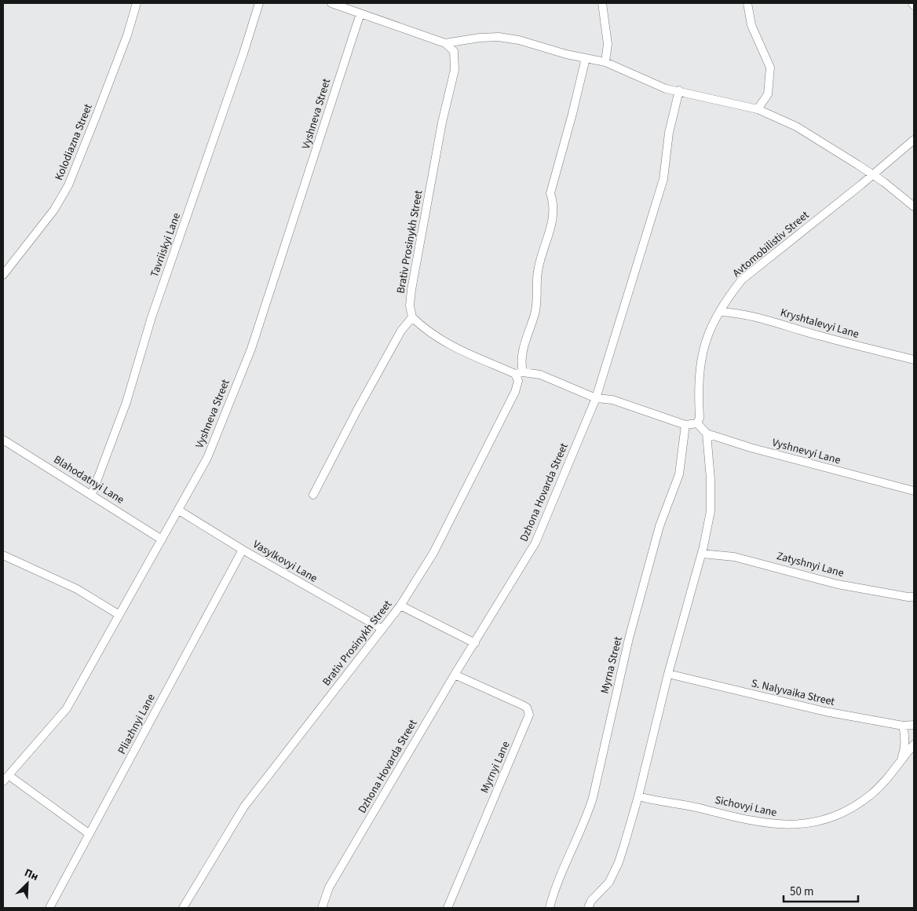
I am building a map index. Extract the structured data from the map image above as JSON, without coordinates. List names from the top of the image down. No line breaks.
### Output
{"streets":{"street":["Vyshneva Street","Kolodiazna Street","Brativ Prosinykh Street","Avtomobilistiv Street","Tavriiskyi Lane","Kryshtalevyi Lane","Vyshnevyi Lane","Blahodatnyi Lane","Dzhona Hovarda Street","Vasylkovyi Lane","Zatyshnyi Lane","Myrna Street","S. Nalyvaika Street","Pliazhnyi Lane","Myrnyi Lane","Sichovyi Lane"]},"crossings":[["Vyshneva Street","Blahodatnyi Lane"],["Vyshneva Street","Vasylkovyi Lane"],["Brativ Prosinykh Street","Vasylkovyi Lane"],["Avtomobilistiv Street","Kryshtalevyi Lane"],["Avtomobilistiv Street","Vyshnevyi Lane"],["Tavriiskyi Lane","Blahodatnyi Lane"],["Dzhona Hovarda Street","Myrnyi Lane"],["Vasylkovyi Lane","Pliazhnyi Lane"],["S. Nalyvaika Street","Sichovyi Lane"]],"scale_bar":"50 m","north":"top right"}
